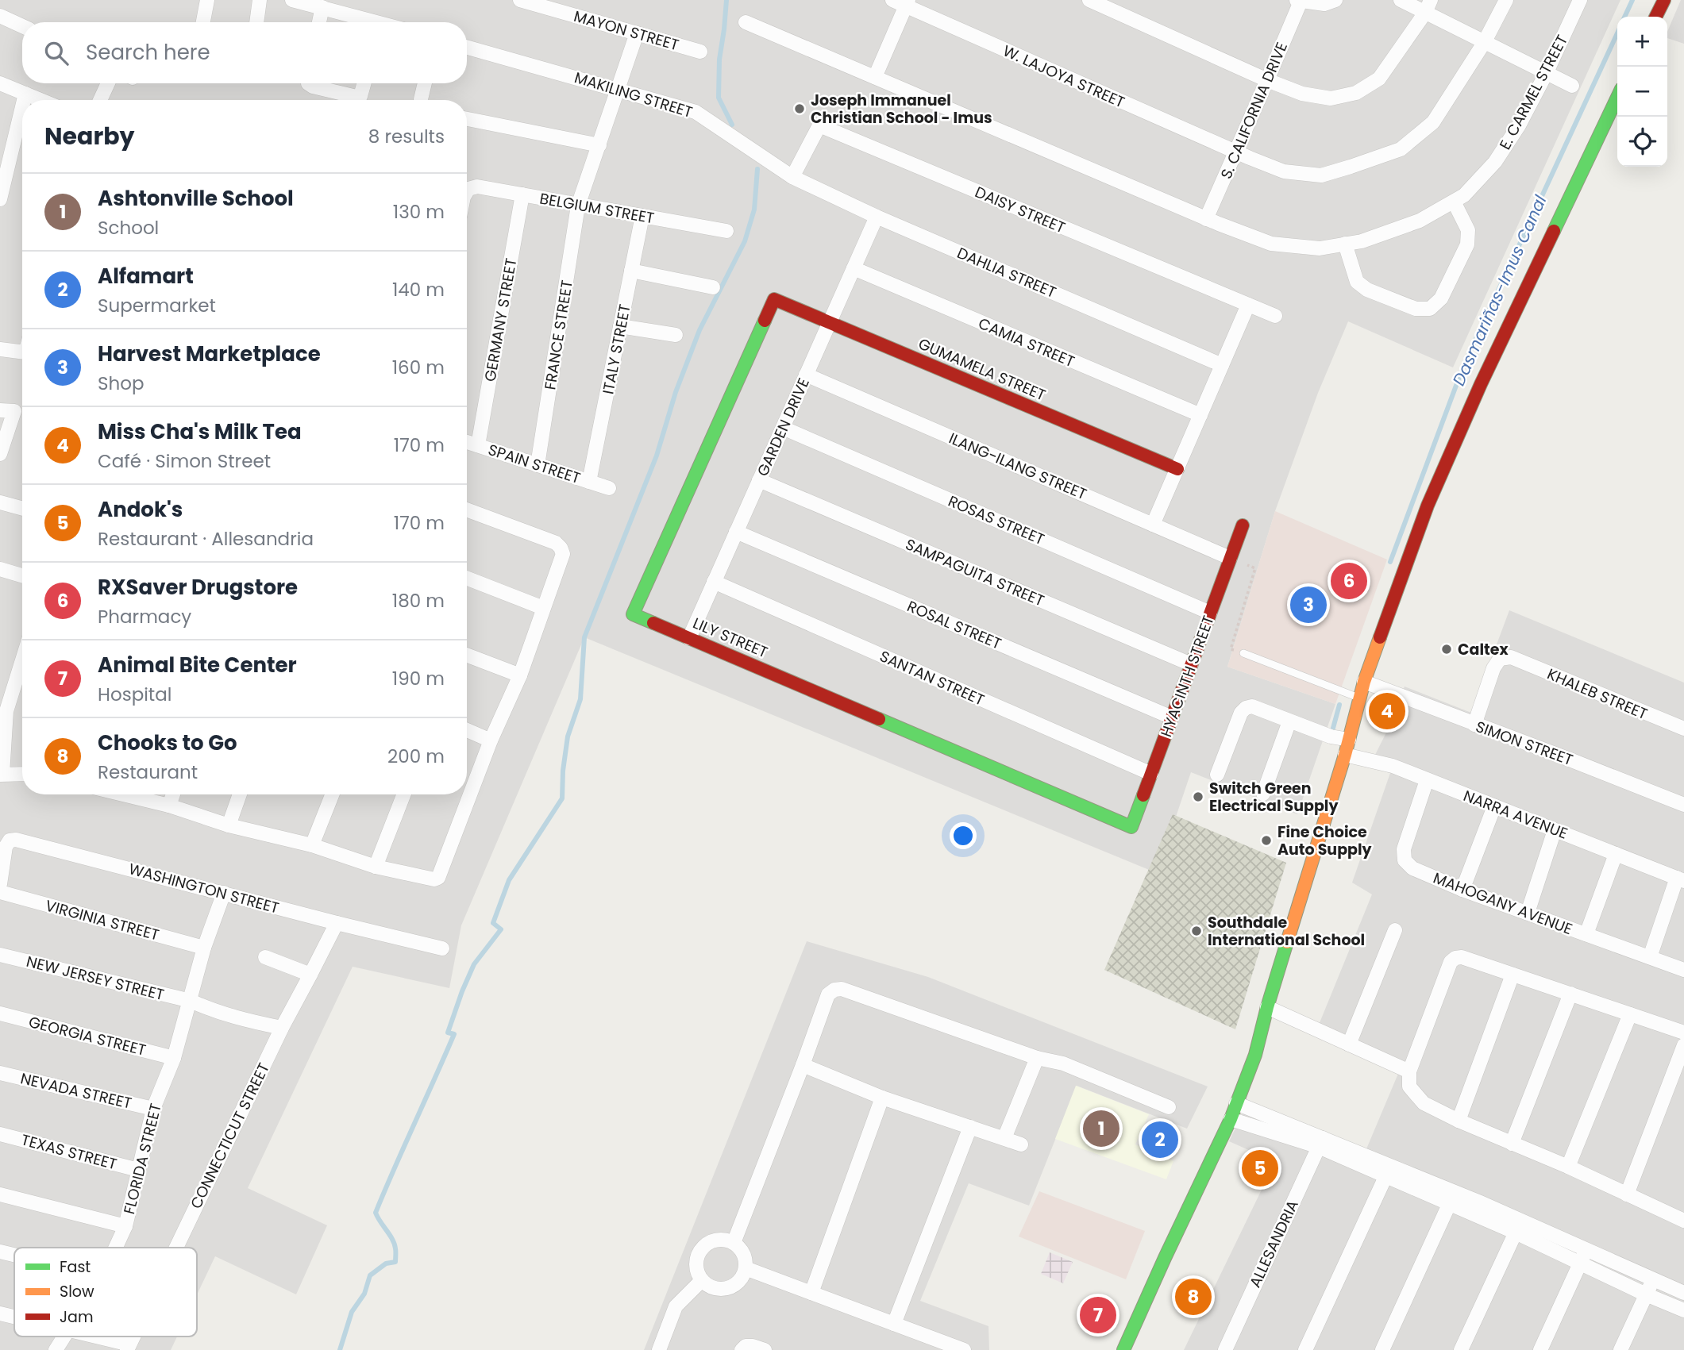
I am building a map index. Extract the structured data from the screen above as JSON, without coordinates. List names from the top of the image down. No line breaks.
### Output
{"streets":{"street":["MAYON STREET","W. LAJOYA STREET","E. CARMEL STREET","MAKILING STREET","S. CALIFORNIA DRIVE","BELGIUM STREET","DAISY STREET","DAHLIA STREET","GERMANY STREET","FRANCE STREET","CAMIA STREET","ITALY STREET","GUMAMELA STREET","GARDEN DRIVE","SPAIN STREET","ILANG-ILANG STREET","ROSAS STREET","SAMPAGUITA STREET","ROSAL STREET","LILY STREET","HYACINTH STREET","SANTAN STREET","KHALEB STREET","SIMON STREET","NARRA AVENUE","WASHINGTON STREET","MAHOGANY AVENUE","VIRGINIA STREET","NEW JERSEY STREET","GEORGIA STREET","NEVADA STREET","CONNECTICUT STREET","TEXAS STREET","FLORIDA STREET","ALLESANDRIA"]},"crossings":[["MAYON STREET","FRANCE STREET"],["W. LAJOYA STREET","S. CALIFORNIA DRIVE"],["E. CARMEL STREET","S. CALIFORNIA DRIVE"],["MAKILING STREET","DAISY STREET"],["MAKILING STREET","DAHLIA STREET"],["MAKILING STREET","FRANCE STREET"],["BELGIUM STREET","GERMANY STREET"],["BELGIUM STREET","FRANCE STREET"],["BELGIUM STREET","ITALY STREET"],["DAISY STREET","DAHLIA STREET"],["DAHLIA STREET","GARDEN DRIVE"],["GERMANY STREET","SPAIN STREET"],["FRANCE STREET","SPAIN STREET"],["CAMIA STREET","GARDEN DRIVE"],["ITALY STREET","SPAIN STREET"],["GUMAMELA STREET","GARDEN DRIVE"],["GUMAMELA STREET","LILY STREET"],["GARDEN DRIVE","ILANG-ILANG STREET"],["GARDEN DRIVE","ROSAS STREET"],["GARDEN DRIVE","SAMPAGUITA STREET"],["GARDEN DRIVE","ROSAL STREET"],["GARDEN DRIVE","LILY STREET"],["GARDEN DRIVE","SANTAN STREET"],["ILANG-ILANG STREET","HYACINTH STREET"],["ROSAS STREET","HYACINTH STREET"],["SAMPAGUITA STREET","HYACINTH STREET"],["ROSAL STREET","HYACINTH STREET"],["LILY STREET","HYACINTH STREET"],["HYACINTH STREET","SANTAN STREET"],["KHALEB STREET","SIMON STREET"],["NARRA AVENUE","MAHOGANY AVENUE"],["WASHINGTON STREET","CONNECTICUT STREET"],["WASHINGTON STREET","FLORIDA STREET"],["VIRGINIA STREET","FLORIDA STREET"],["NEW JERSEY STREET","CONNECTICUT STREET"],["NEW JERSEY STREET","FLORIDA STREET"],["GEORGIA STREET","FLORIDA STREET"],["NEVADA STREET","FLORIDA STREET"],["TEXAS STREET","FLORIDA STREET"]],"water":["Dasmariñas-Imus Canal"],"places":["Joseph Immanuel Christian School - Imus","Caltex","Switch Green Electrical Supply","Fine Choice Auto Supply","Southdale International School"],"legend":["Fast","Slow","Jam"],"page":{"map_buttons":["+","−"],"search":"Search here","heading":["Nearby","8 results"],"list":[{"mark":"1","name":"Ashtonville School","note":"School","value":"130 m"},{"mark":"2","name":"Alfamart","note":"Supermarket","value":"140 m"},{"mark":"3","name":"Harvest Marketplace","note":"Shop","value":"160 m"},{"mark":"4","name":"Miss Cha's Milk Tea","note":"Café · Simon Street","value":"170 m"},{"mark":"5","name":"Andok's","note":"Restaurant · Allesandria","value":"170 m"},{"mark":"6","name":"RXSaver Drugstore","note":"Pharmacy","value":"180 m"},{"mark":"7","name":"Animal Bite Center","note":"Hospital","value":"190 m"},{"mark":"8","name":"Chooks to Go","note":"Restaurant","value":"200 m"}],"pins":["6","3","4","1","2","5","8","7"]}}
